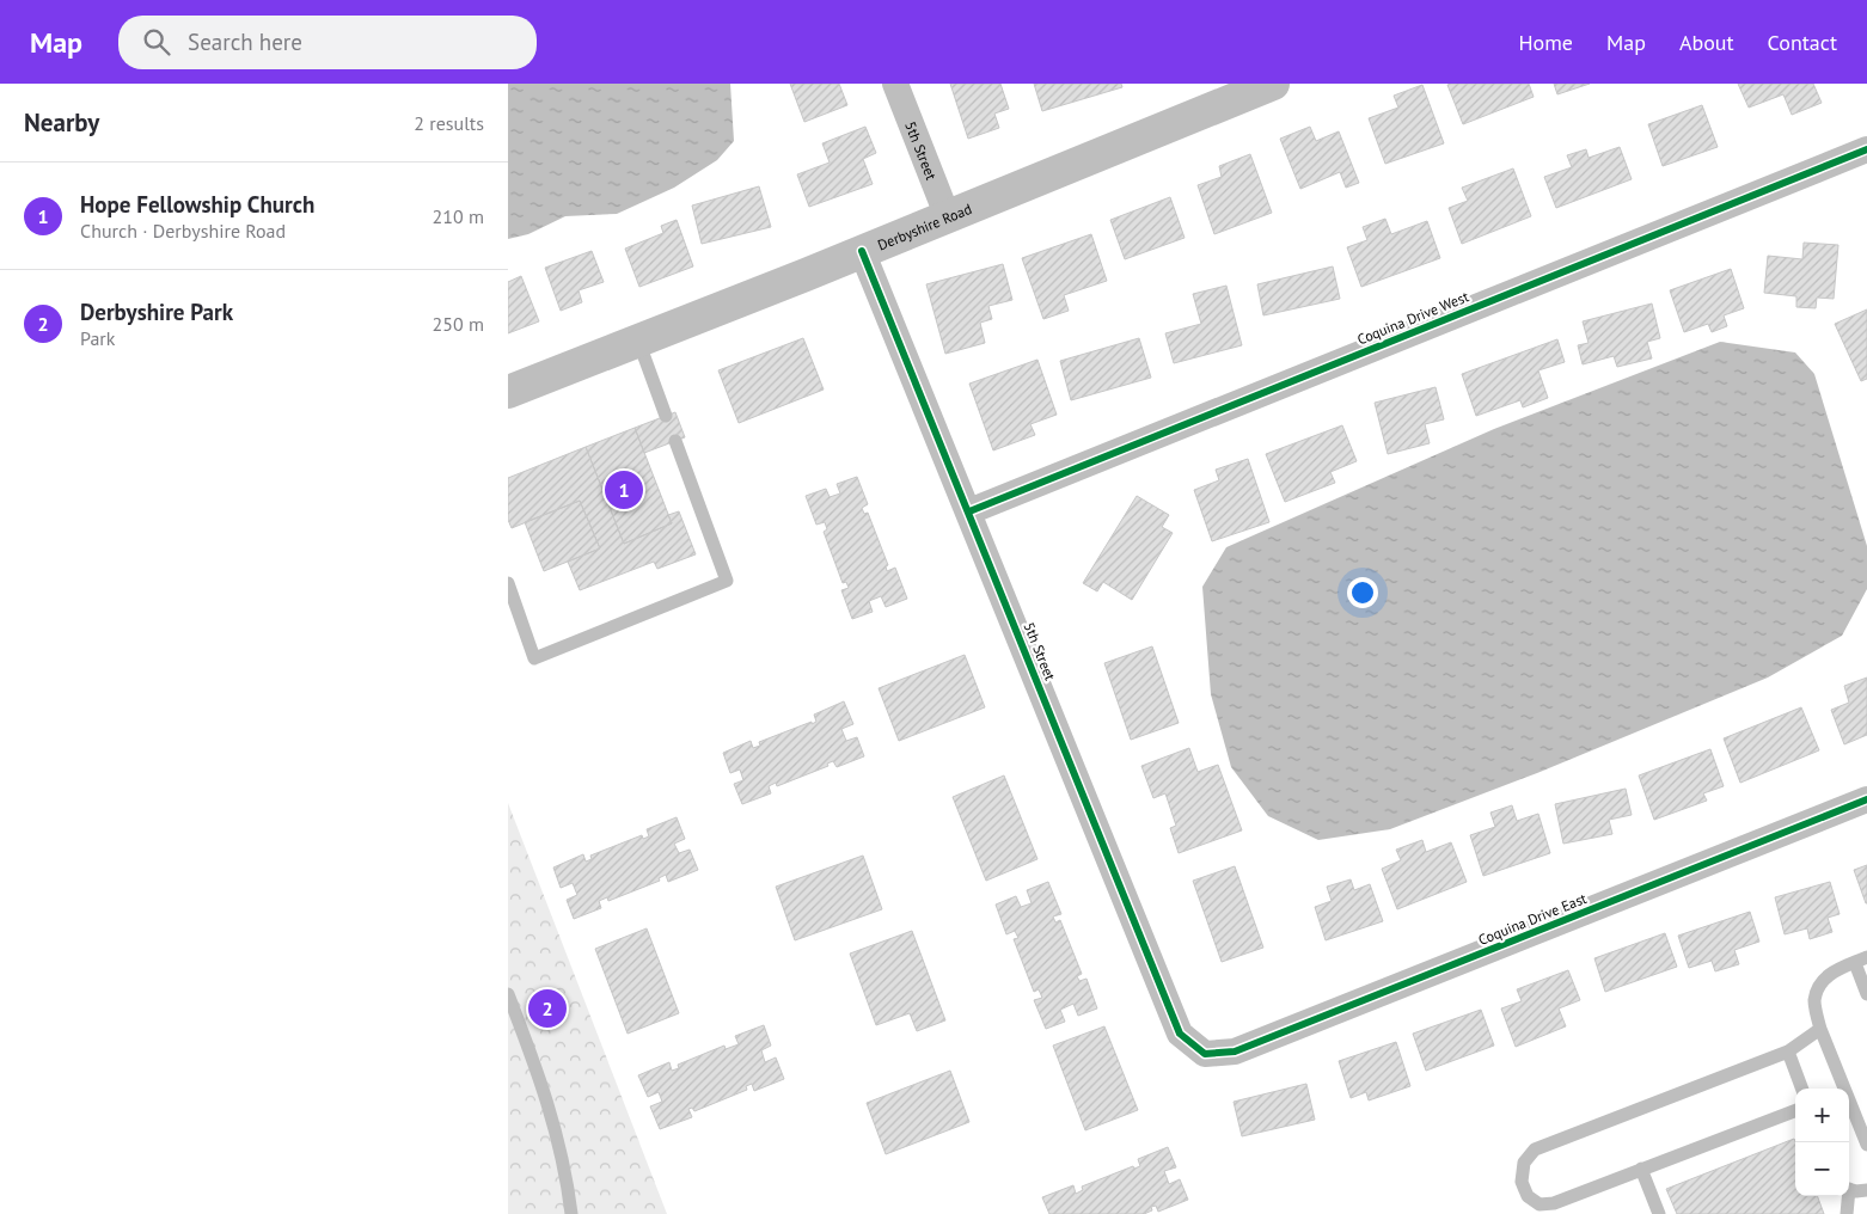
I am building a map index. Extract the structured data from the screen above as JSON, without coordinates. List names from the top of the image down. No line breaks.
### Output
{"streets":{"street":["5th Street","Derbyshire Road","Coquina Drive West","Coquina Drive East"]},"crossings":[["5th Street","Derbyshire Road"],["5th Street","Coquina Drive West"],["5th Street","Coquina Drive East"]],"page":{"header":"Map","search":"Search here","nav":["Home","Map","About","Contact"],"heading":["Nearby","2 results"],"list":[{"mark":"1","name":"Hope Fellowship Church","note":"Church · Derbyshire Road","value":"210 m"},{"mark":"2","name":"Derbyshire Park","note":"Park","value":"250 m"}],"pins":["1","2"],"map_buttons":["+","−"]}}
